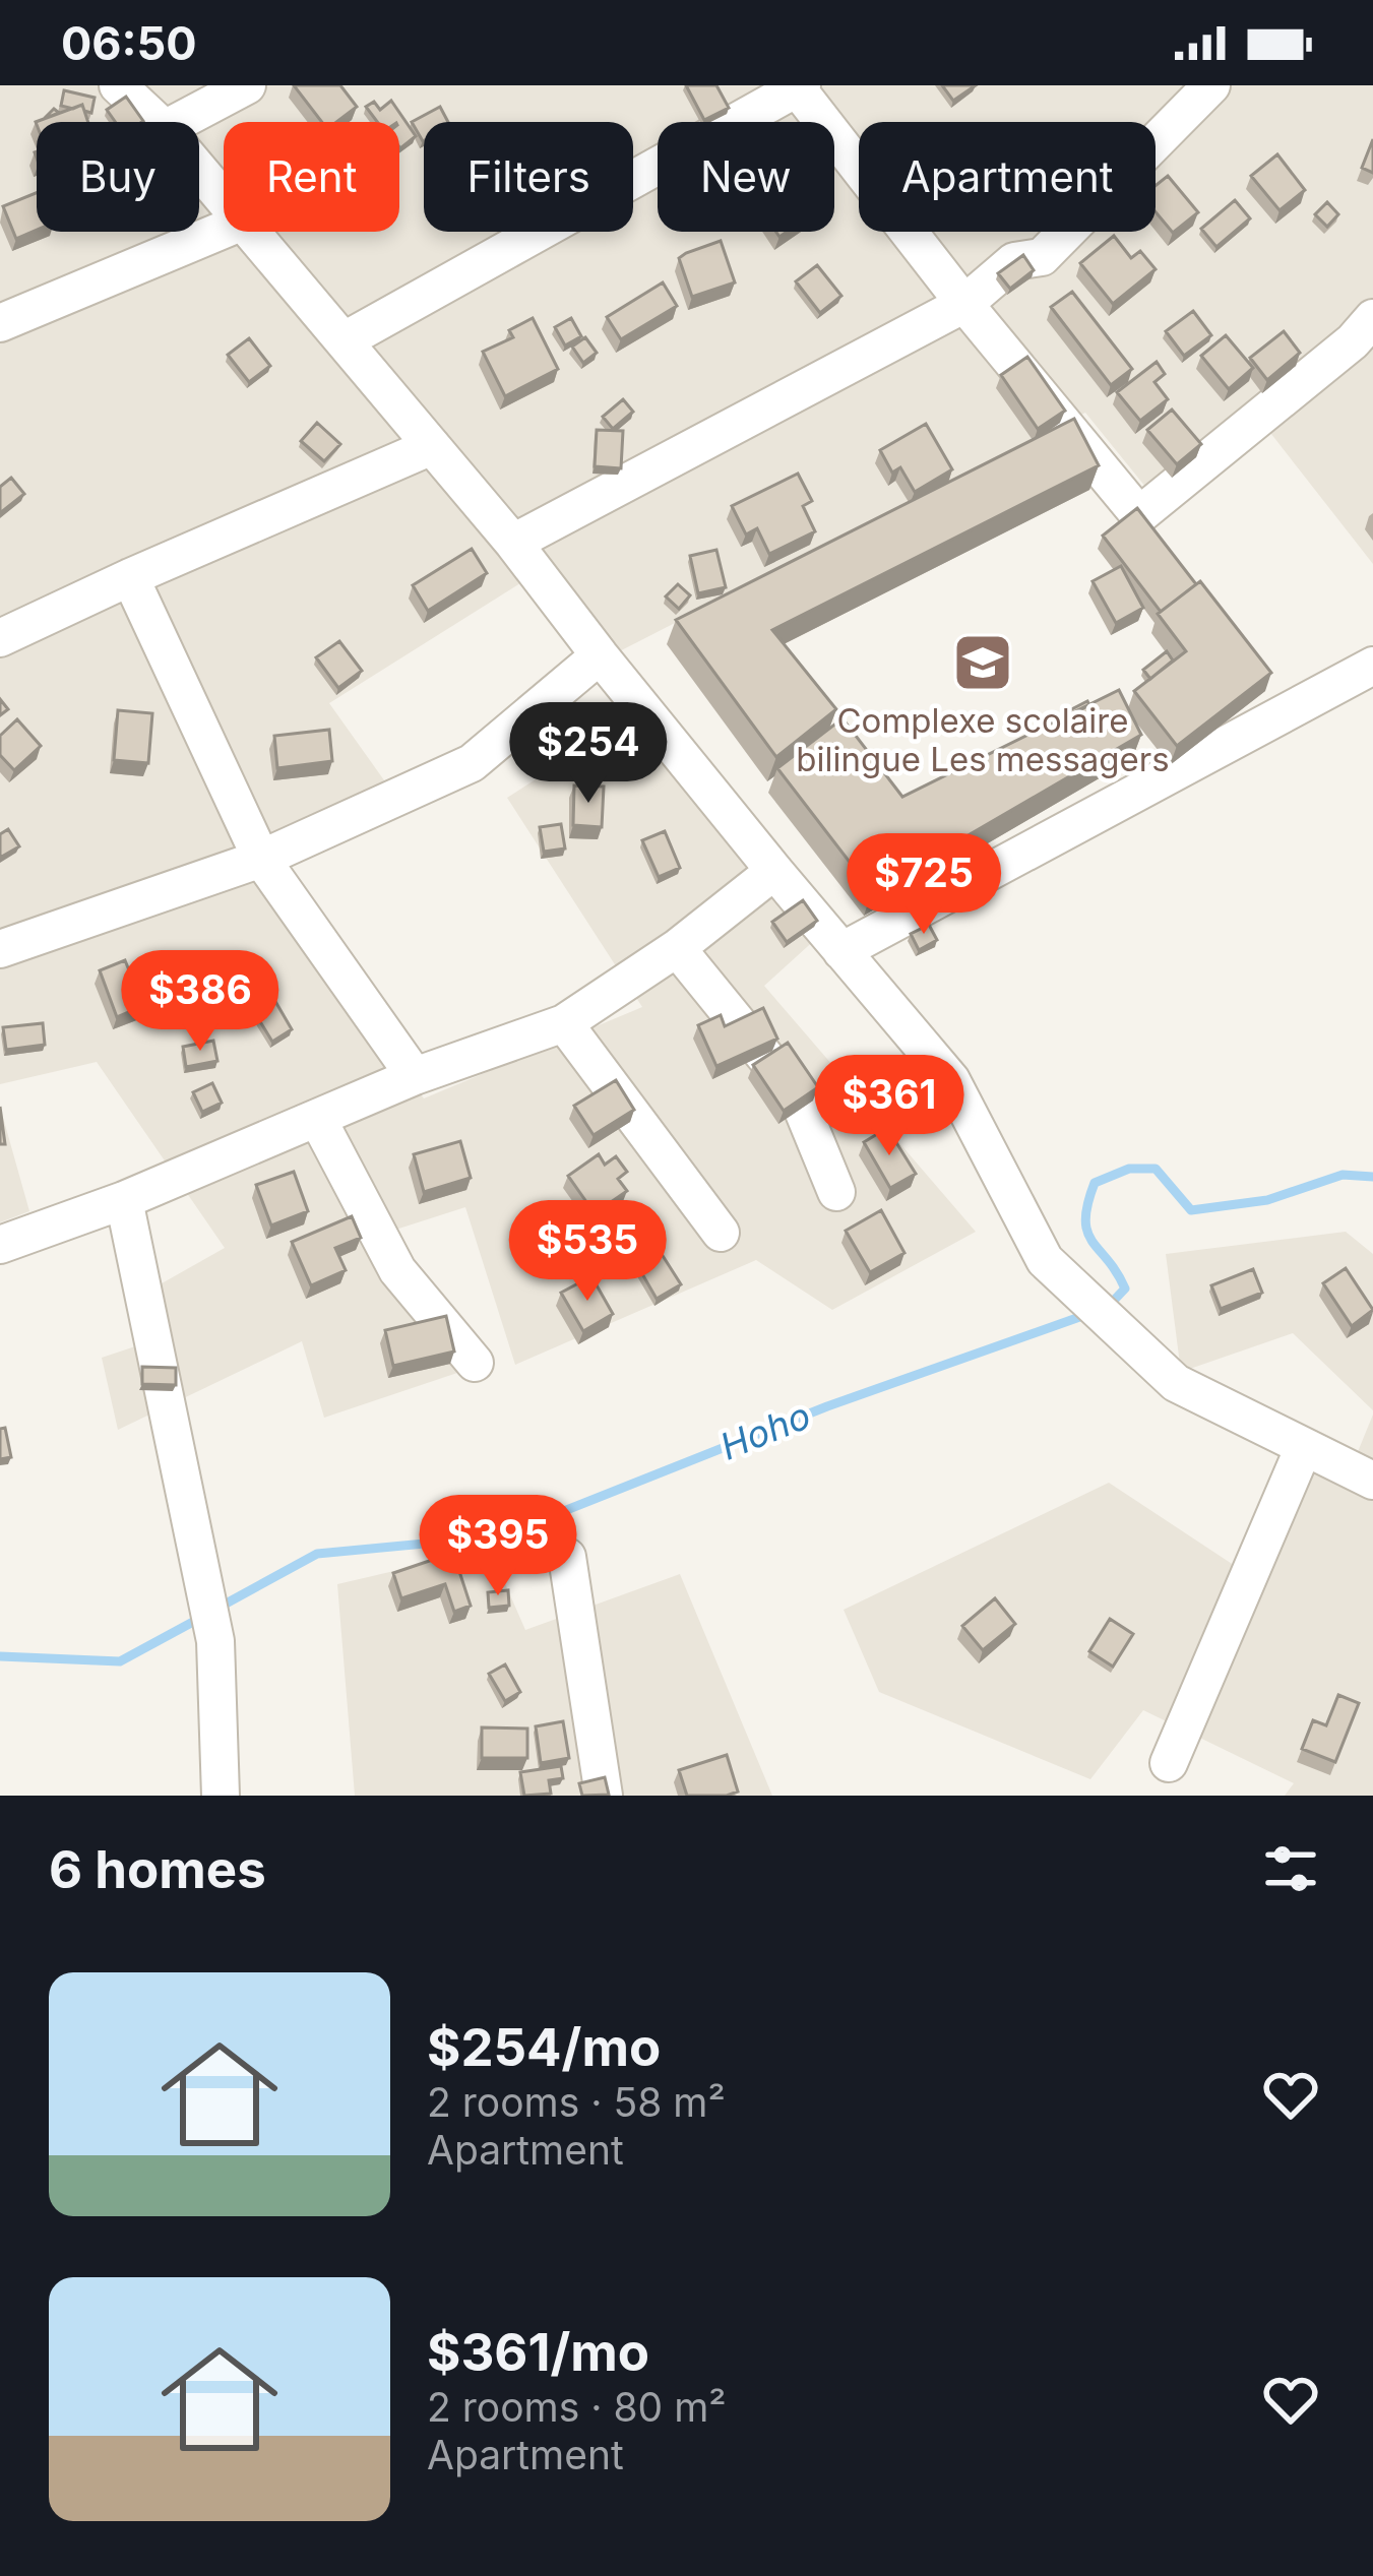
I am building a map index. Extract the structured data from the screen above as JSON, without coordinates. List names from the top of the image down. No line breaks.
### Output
{"water":["Hoho"],"places":{"school or university":["Complexe scolaire bilingue Les messagers"]},"page":{"status":"06:50","chip":["Buy","Rent","Filters","New","Apartment"],"price":["$254","$725","$386","$361","$535","$395"],"heading":"6 homes","list":[{"name":"$254/mo","note":"2 rooms · 58 m² · Apartment"},{"name":"$361/mo","note":"2 rooms · 80 m² · Apartment"}]}}
